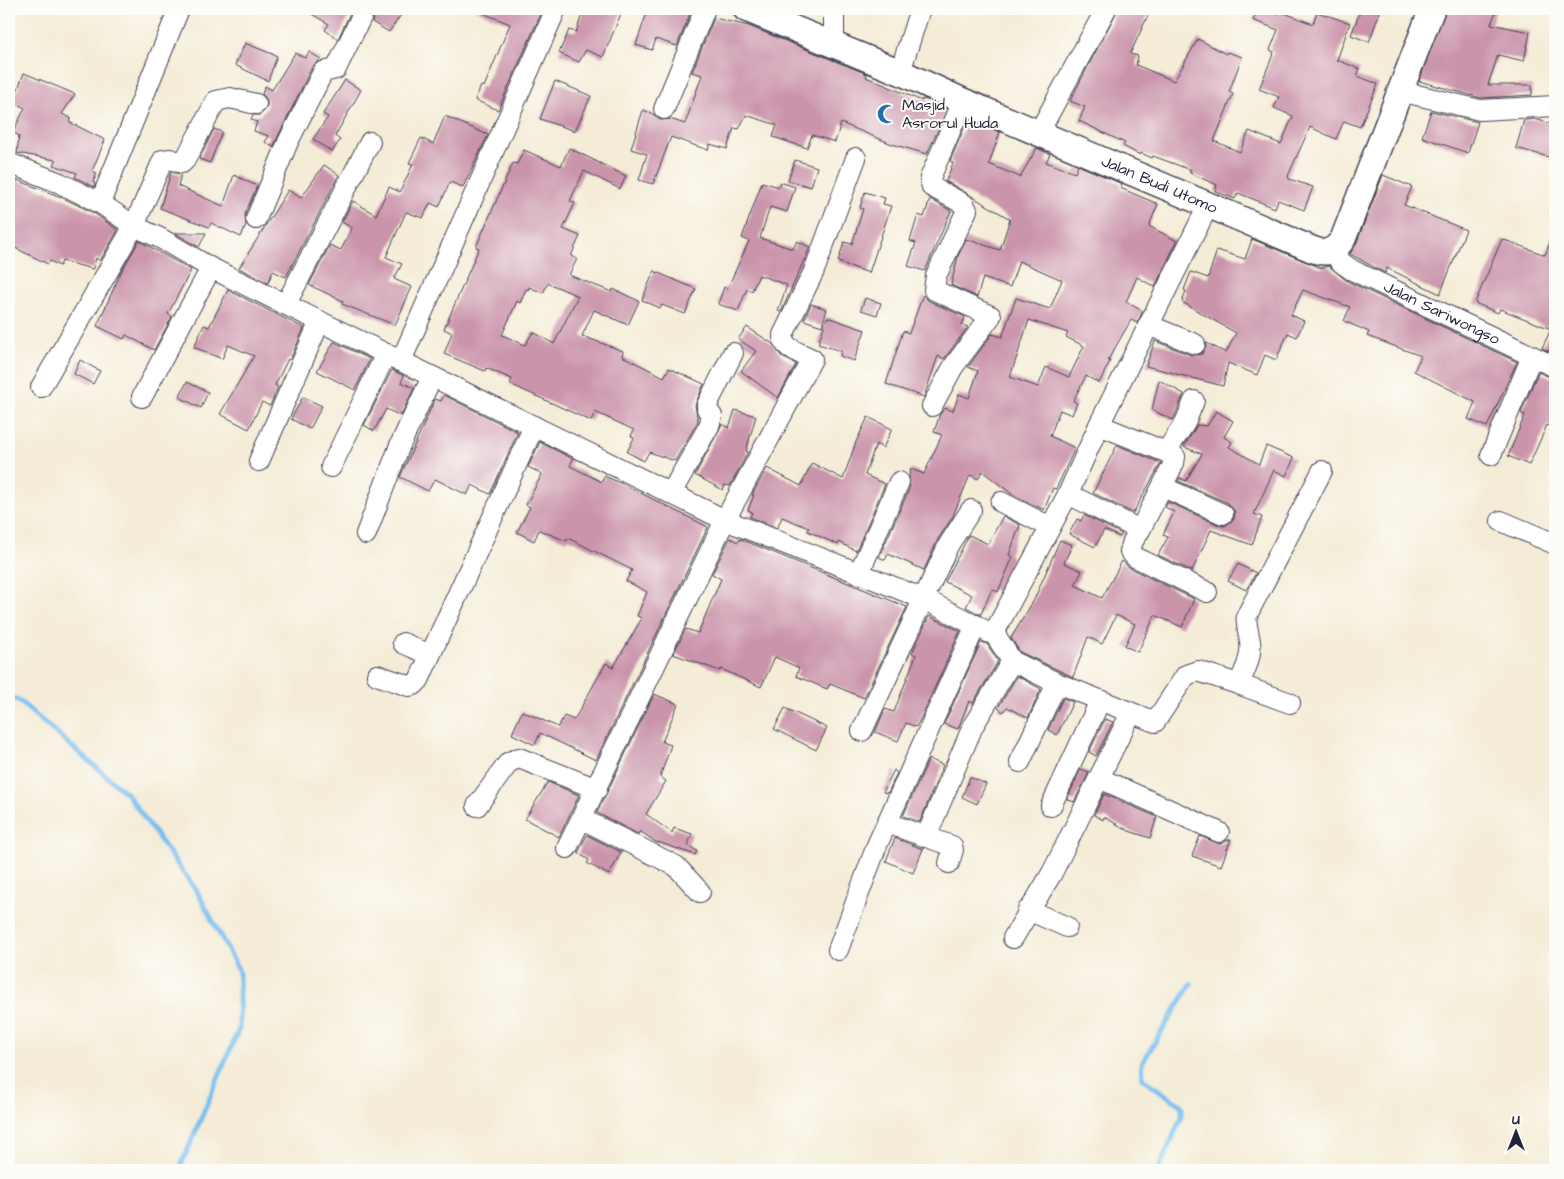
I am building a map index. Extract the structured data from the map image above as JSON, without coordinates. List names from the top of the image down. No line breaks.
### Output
{"streets":{"street":["Jalan Budi Utomo","Jalan Sariwongso"]},"crossings":[["Jalan Budi Utomo","Jalan Sariwongso"]],"places":{"mosque":["Masjid Asrorul Huda"]},"north":"top"}
